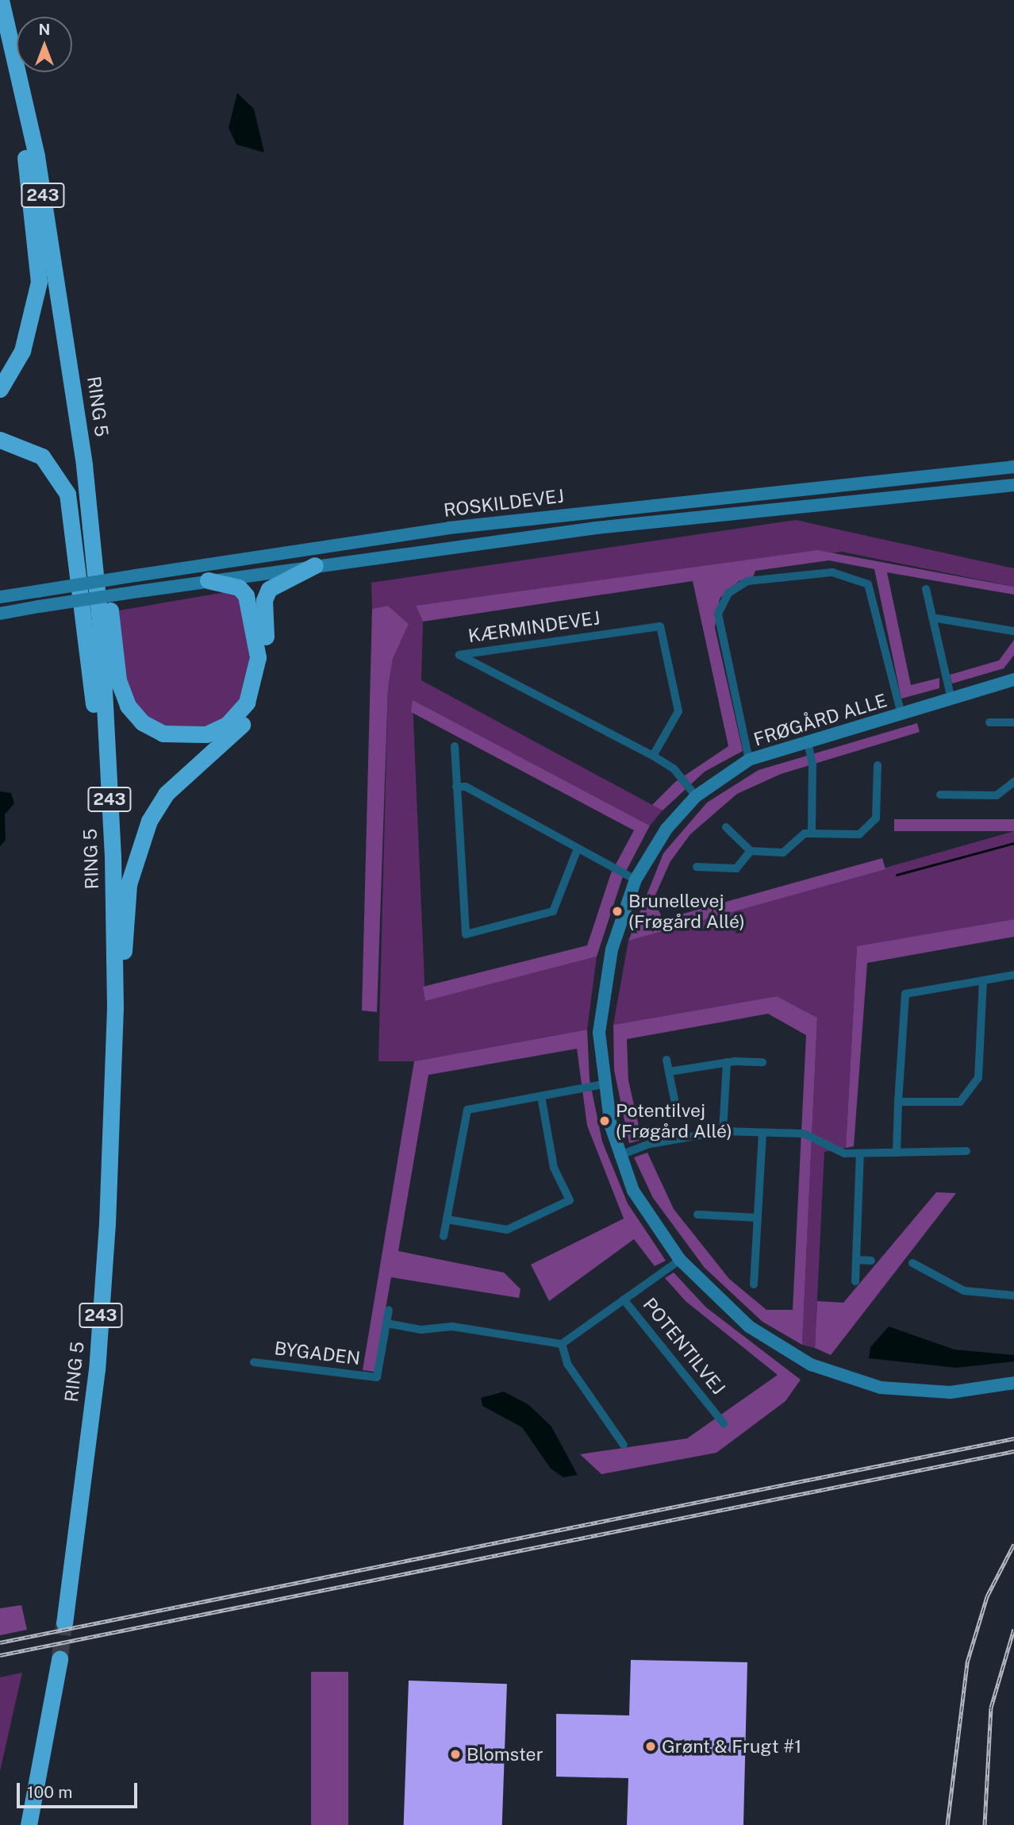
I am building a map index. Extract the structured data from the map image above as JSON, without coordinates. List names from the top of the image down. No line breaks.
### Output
{"streets":{"highway":["243","RING 5"],"main road":["ROSKILDEVEJ","FRØGÅRD ALLE"],"street":["KÆRMINDEVEJ","POTENTILVEJ","BYGADEN"]},"crossings":[["KÆRMINDEVEJ","FRØGÅRD ALLE"],["FRØGÅRD ALLE","POTENTILVEJ"]],"places":["Brunellevej (Frøgård Allé)","Potentilvej (Frøgård Allé)","Grønt & Frugt #1","Blomster"],"scale_bar":"100 m","north":"top"}
